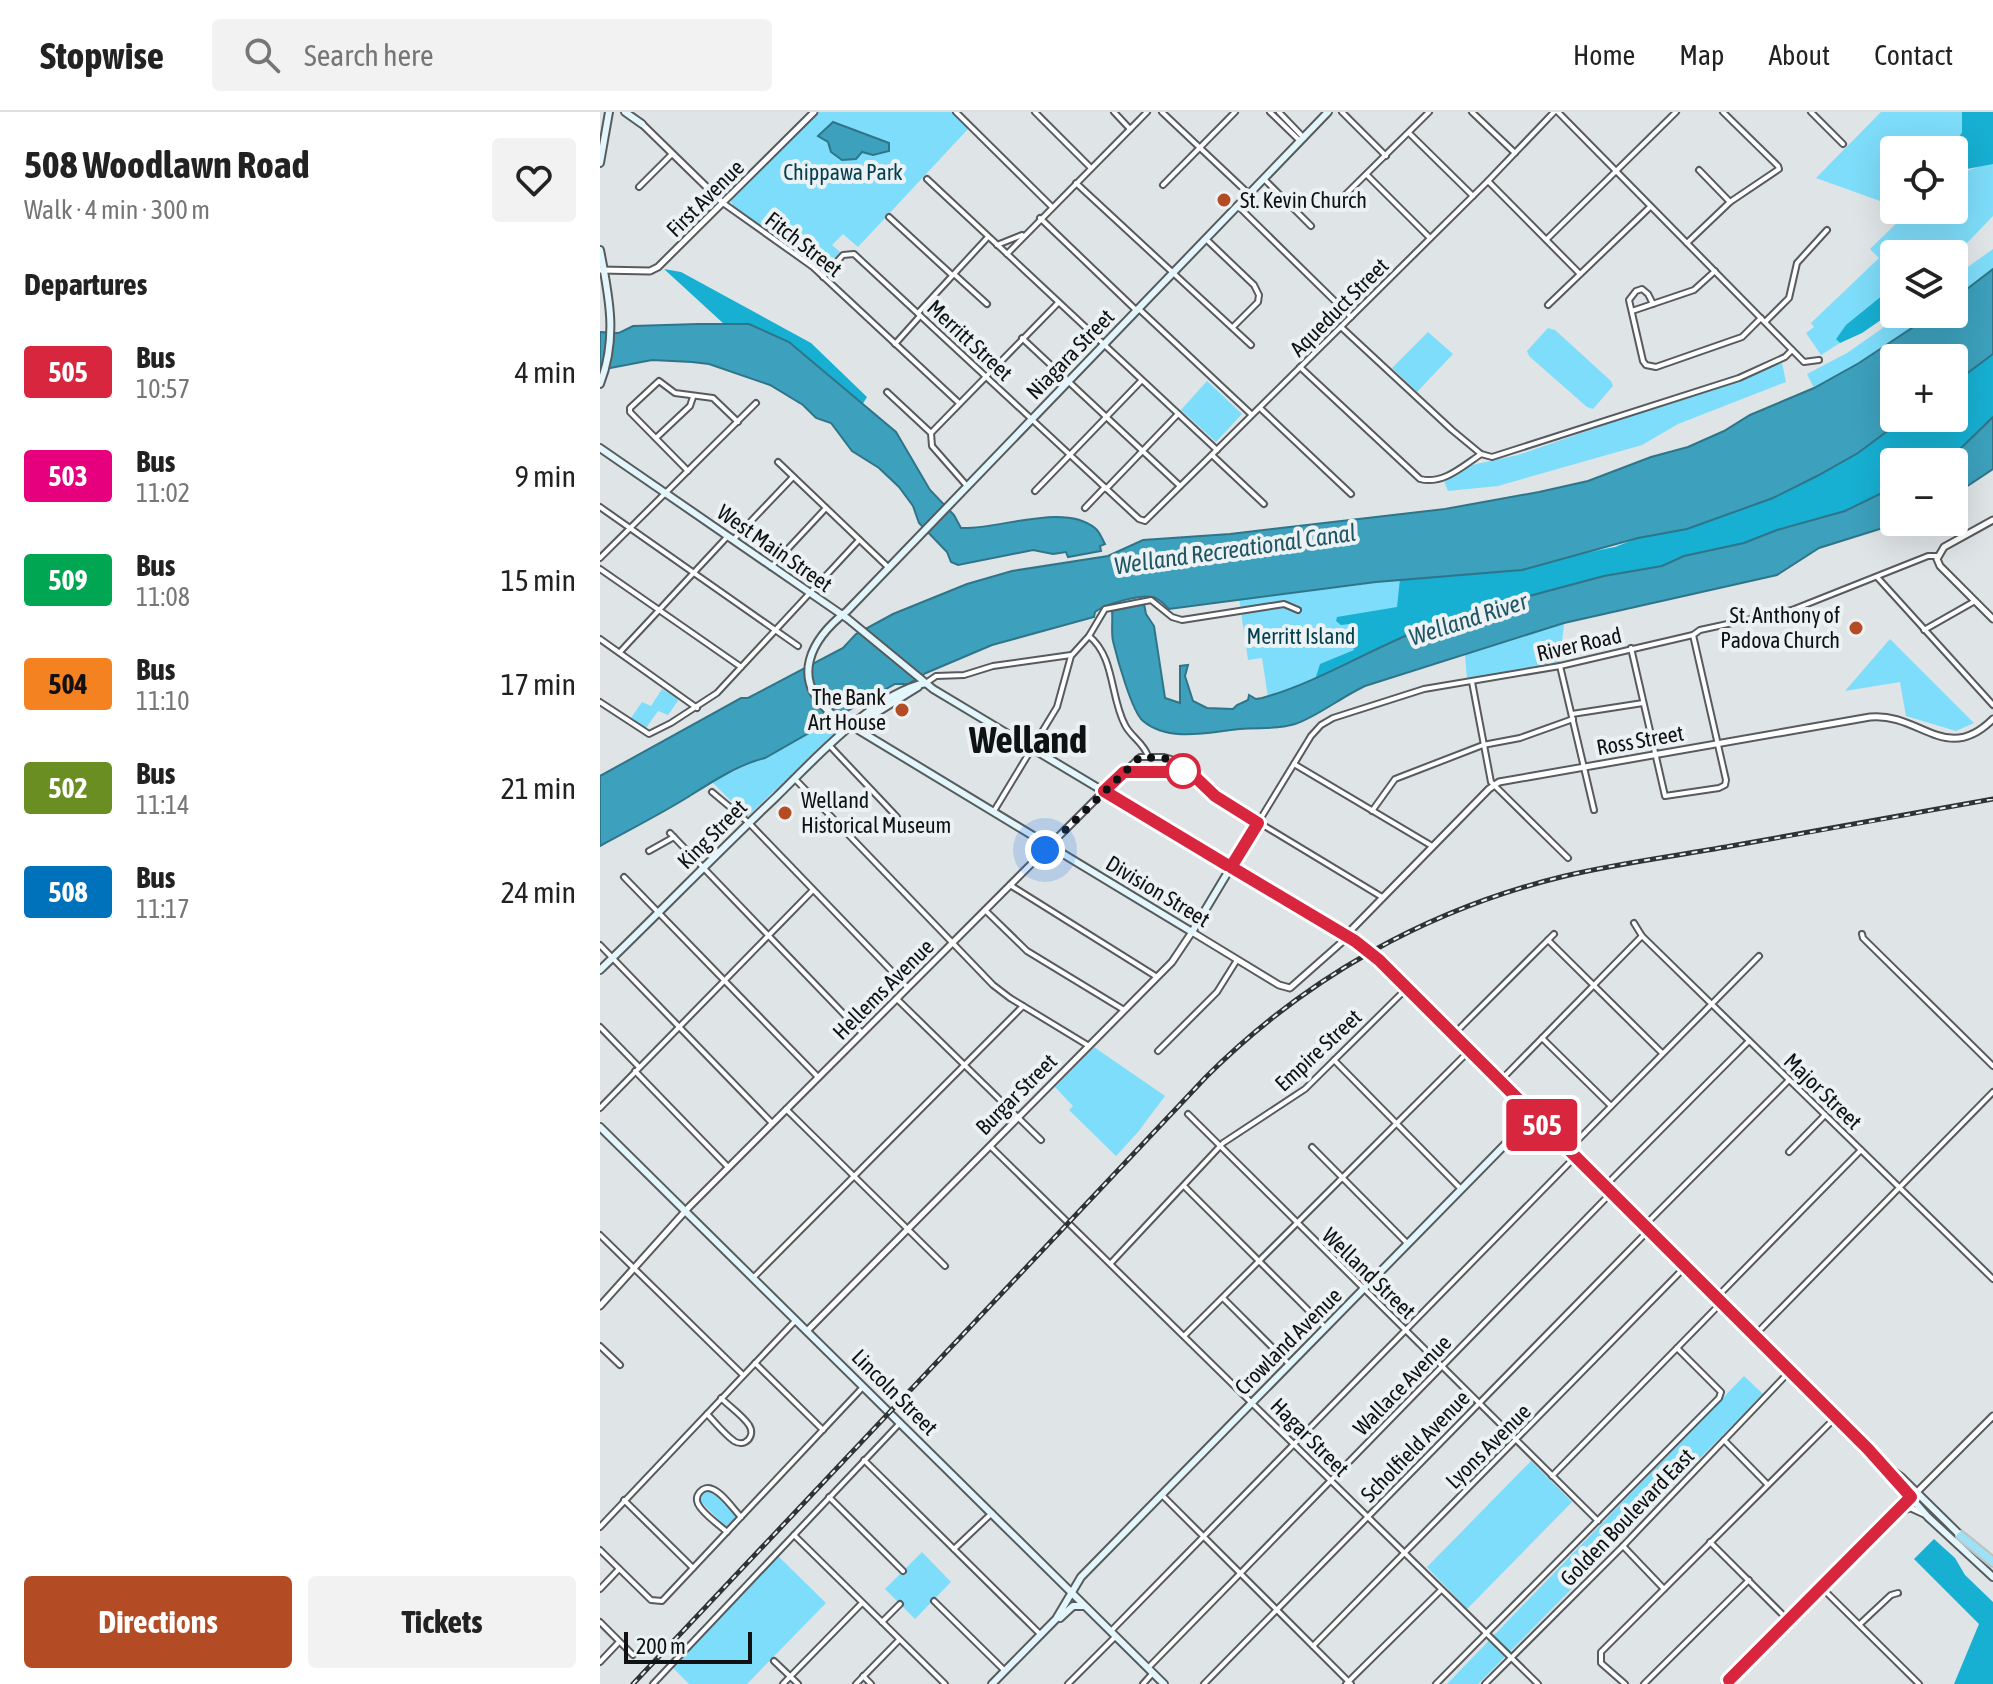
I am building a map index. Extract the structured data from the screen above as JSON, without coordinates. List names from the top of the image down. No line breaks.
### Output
{"streets":{"main road":["Niagara Street","West Main Street","King Street","Division Street","Burgar Street","Crowland Avenue","Lincoln Street"],"street":["First Avenue","Fitch Street","Aqueduct Street","Merritt Street","River Road","Ross Street","Hellems Avenue","Empire Street","Major Street","Welland Street","Wallace Avenue","Hagar Street","Scholfield Avenue","Lyons Avenue","Golden Boulevard East"]},"crossings":[["First Avenue","Fitch Street"],["Fitch Street","Merritt Street"],["Aqueduct Street","Merritt Street"],["Merritt Street","Niagara Street"],["Niagara Street","West Main Street"],["Niagara Street","Division Street"],["West Main Street","River Road"],["West Main Street","King Street"],["West Main Street","Division Street"],["West Main Street","Hellems Avenue"],["West Main Street","Empire Street"],["West Main Street","Burgar Street"],["West Main Street","Crowland Avenue"],["West Main Street","Wallace Avenue"],["West Main Street","Scholfield Avenue"],["West Main Street","Lyons Avenue"],["West Main Street","Golden Boulevard East"],["River Road","Burgar Street"],["King Street","Division Street"],["Division Street","Hellems Avenue"],["Division Street","Burgar Street"],["Hellems Avenue","Lincoln Street"],["Empire Street","Welland Street"],["Empire Street","Hagar Street"],["Major Street","Scholfield Avenue"],["Burgar Street","Lincoln Street"],["Burgar Street","Hagar Street"],["Welland Street","Crowland Avenue"],["Welland Street","Wallace Avenue"],["Welland Street","Scholfield Avenue"],["Welland Street","Lyons Avenue"],["Crowland Avenue","Lincoln Street"],["Crowland Avenue","Hagar Street"],["Wallace Avenue","Lincoln Street"],["Wallace Avenue","Hagar Street"],["Hagar Street","Scholfield Avenue"],["Hagar Street","Lyons Avenue"],["Hagar Street","Golden Boulevard East"]],"districts":["Welland"],"water":["Welland Recreational Canal","Welland River"],"parks":["Chippawa Park","Merritt Island"],"places":["St. Kevin Church","St. Anthony of Padova Church","The Bank Art House","Welland Historical Museum"],"lines":["bus line 505"],"scale_bar":"200 m","page":{"header":"Stopwise","search":"Search here","nav":["Home","Map","About","Contact"],"heading":[["508 Woodlawn Road","Walk · 4 min · 300 m"],"Departures"],"on_map":"505","map_buttons":["+","−"],"list":[{"mark":"505","name":"Bus","note":"10:57","value":"4 min"},{"mark":"503","name":"Bus","note":"11:02","value":"9 min"},{"mark":"509","name":"Bus","note":"11:08","value":"15 min"},{"mark":"504","name":"Bus","note":"11:10","value":"17 min"},{"mark":"502","name":"Bus","note":"11:14","value":"21 min"},{"mark":"508","name":"Bus","note":"11:17","value":"24 min"}],"buttons":["Directions","Tickets"],"scale":"200 m"}}
